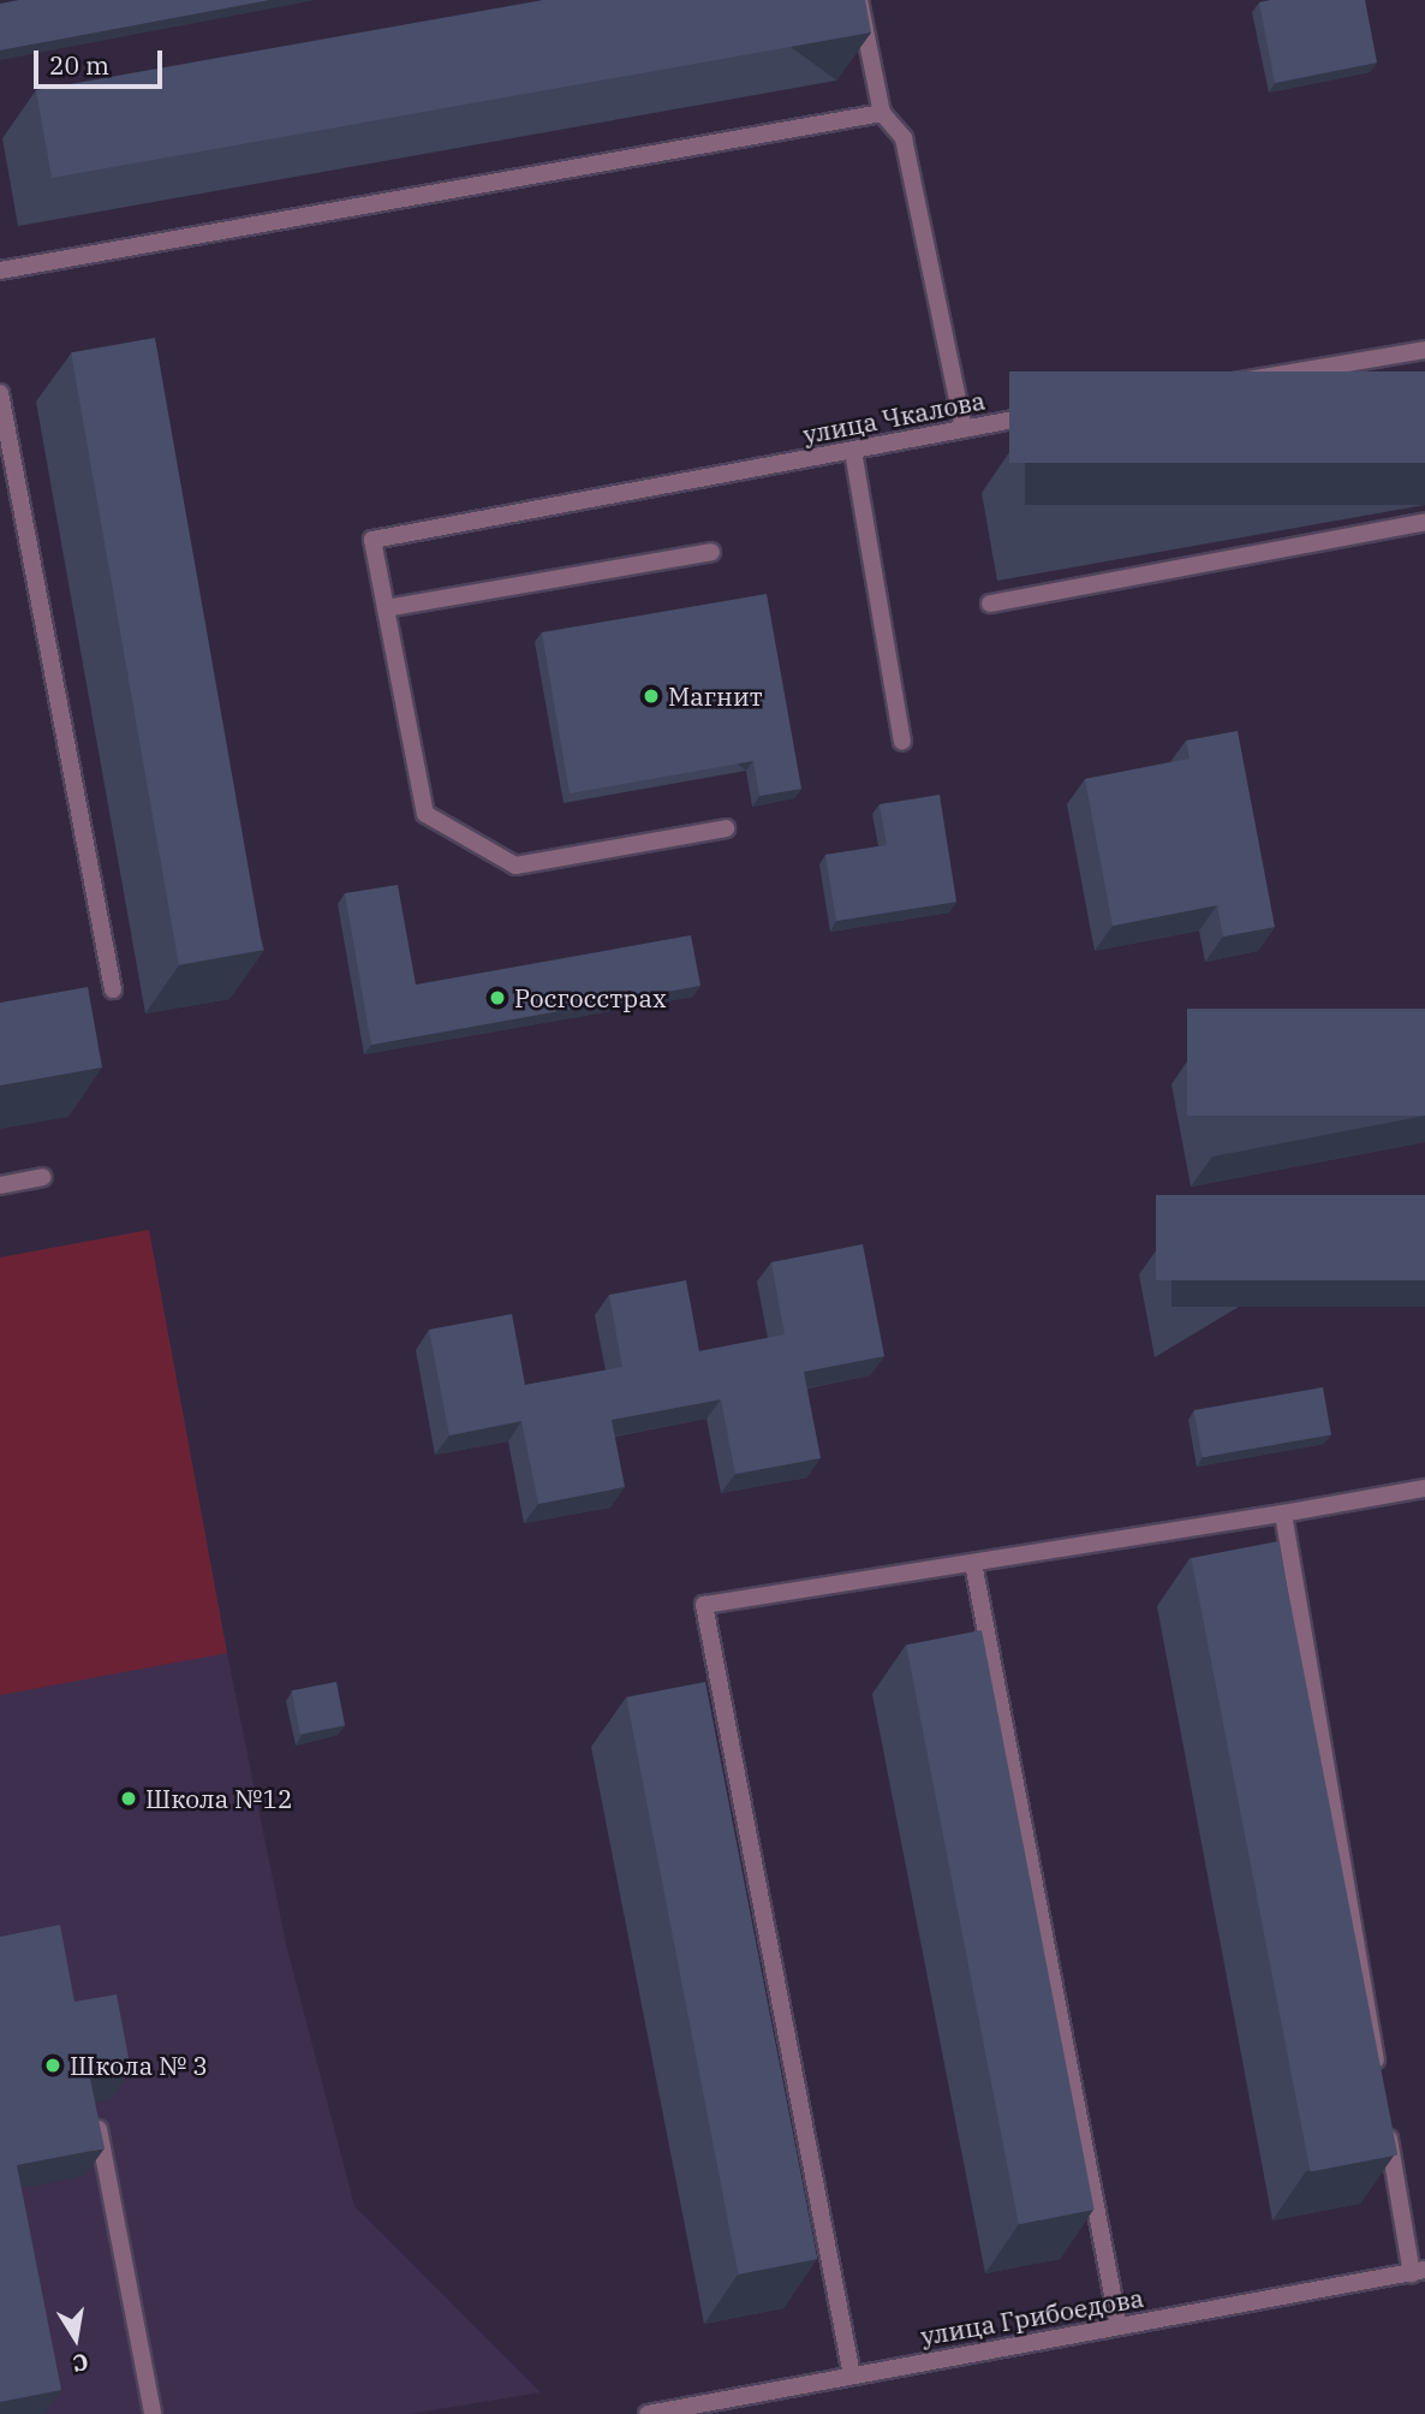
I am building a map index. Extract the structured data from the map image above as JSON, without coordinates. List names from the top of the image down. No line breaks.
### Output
{"streets":{"street":["улица Чкалова","улица Грибоедова"]},"places":["Магнит","Росгосстрах","Школа №12","Школа № 3"],"scale_bar":"20 m","north":"bottom"}
